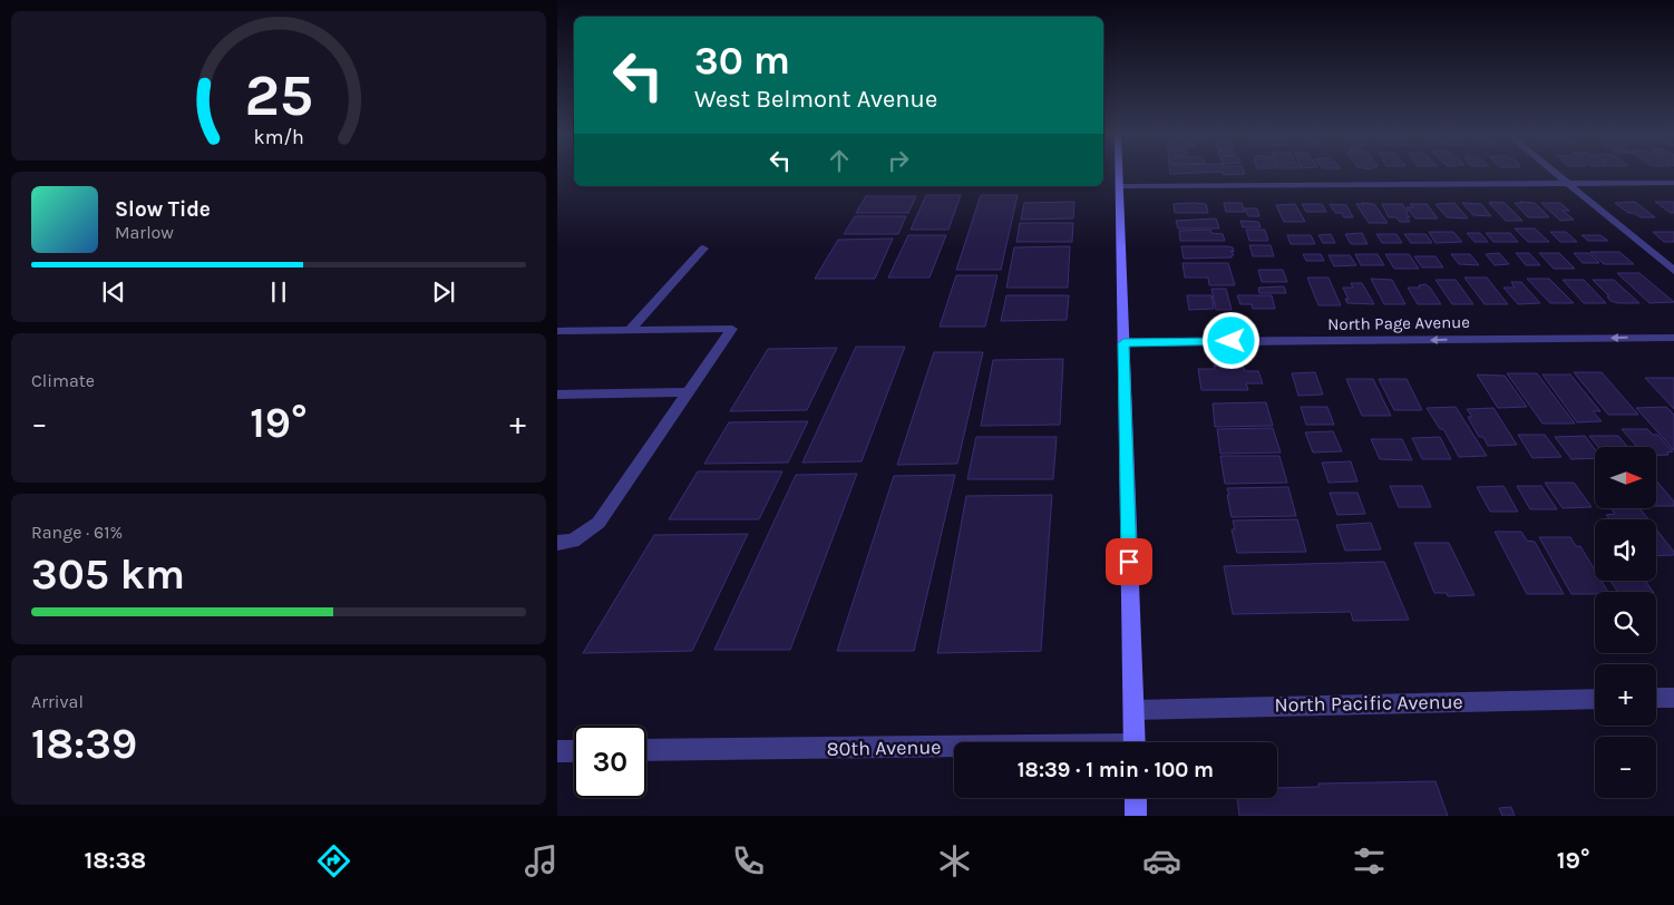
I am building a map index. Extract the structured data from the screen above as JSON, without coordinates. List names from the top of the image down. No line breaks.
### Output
{"streets":{"street":["North Page Avenue","North Pacific Avenue","80th Avenue"]},"one_way":["North Page Avenue"],"north":"right","page":{"turn":["30 m","West Belmont Avenue"],"song":["Slow Tide","Marlow"],"tile":["Climate",["Range · 61%","305 km"],["Arrival","18:39"]],"heat":["−","19°","+"],"map_buttons":["+","−"],"limit":"30","trip":"18:39 · 1 min · 100 m","tabs":["18:38","19°"],"gauge":["25","km/h"]}}
